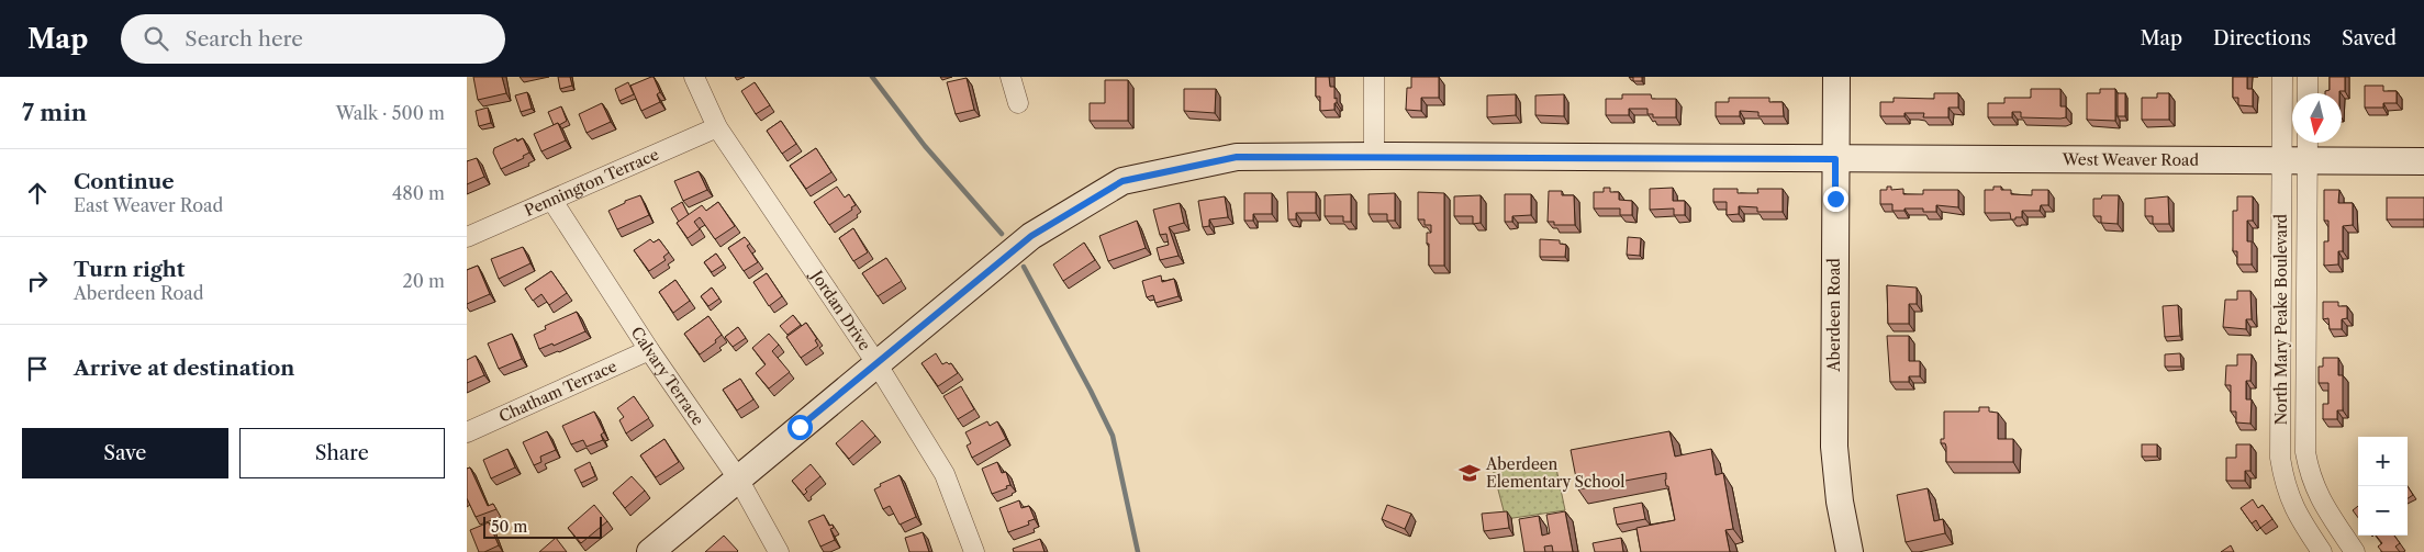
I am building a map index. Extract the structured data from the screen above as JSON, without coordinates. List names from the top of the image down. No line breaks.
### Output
{"streets":{"street":["West Weaver Road","Pennington Terrace","Jordan Drive","Aberdeen Road","North Mary Peake Boulevard","Calvary Terrace","Chatham Terrace"]},"crossings":[["West Weaver Road","Jordan Drive"],["West Weaver Road","Aberdeen Road"],["West Weaver Road","North Mary Peake Boulevard"],["West Weaver Road","Calvary Terrace"],["Pennington Terrace","Jordan Drive"],["Pennington Terrace","Calvary Terrace"],["Calvary Terrace","Chatham Terrace"]],"places":{"school or university":["Aberdeen Elementary School"]},"scale_bar":"50 m","north":"bottom","page":{"header":"Map","search":"Search here","nav":["Map","Directions","Saved"],"heading":["7 min","Walk · 500 m"],"list":[["Continue","East Weaver Road","480 m"],["Turn right","Aberdeen Road","20 m"],"Arrive at destination"],"buttons":["Save","Share"],"map_buttons":["+","−"],"scale":"50 m"}}
